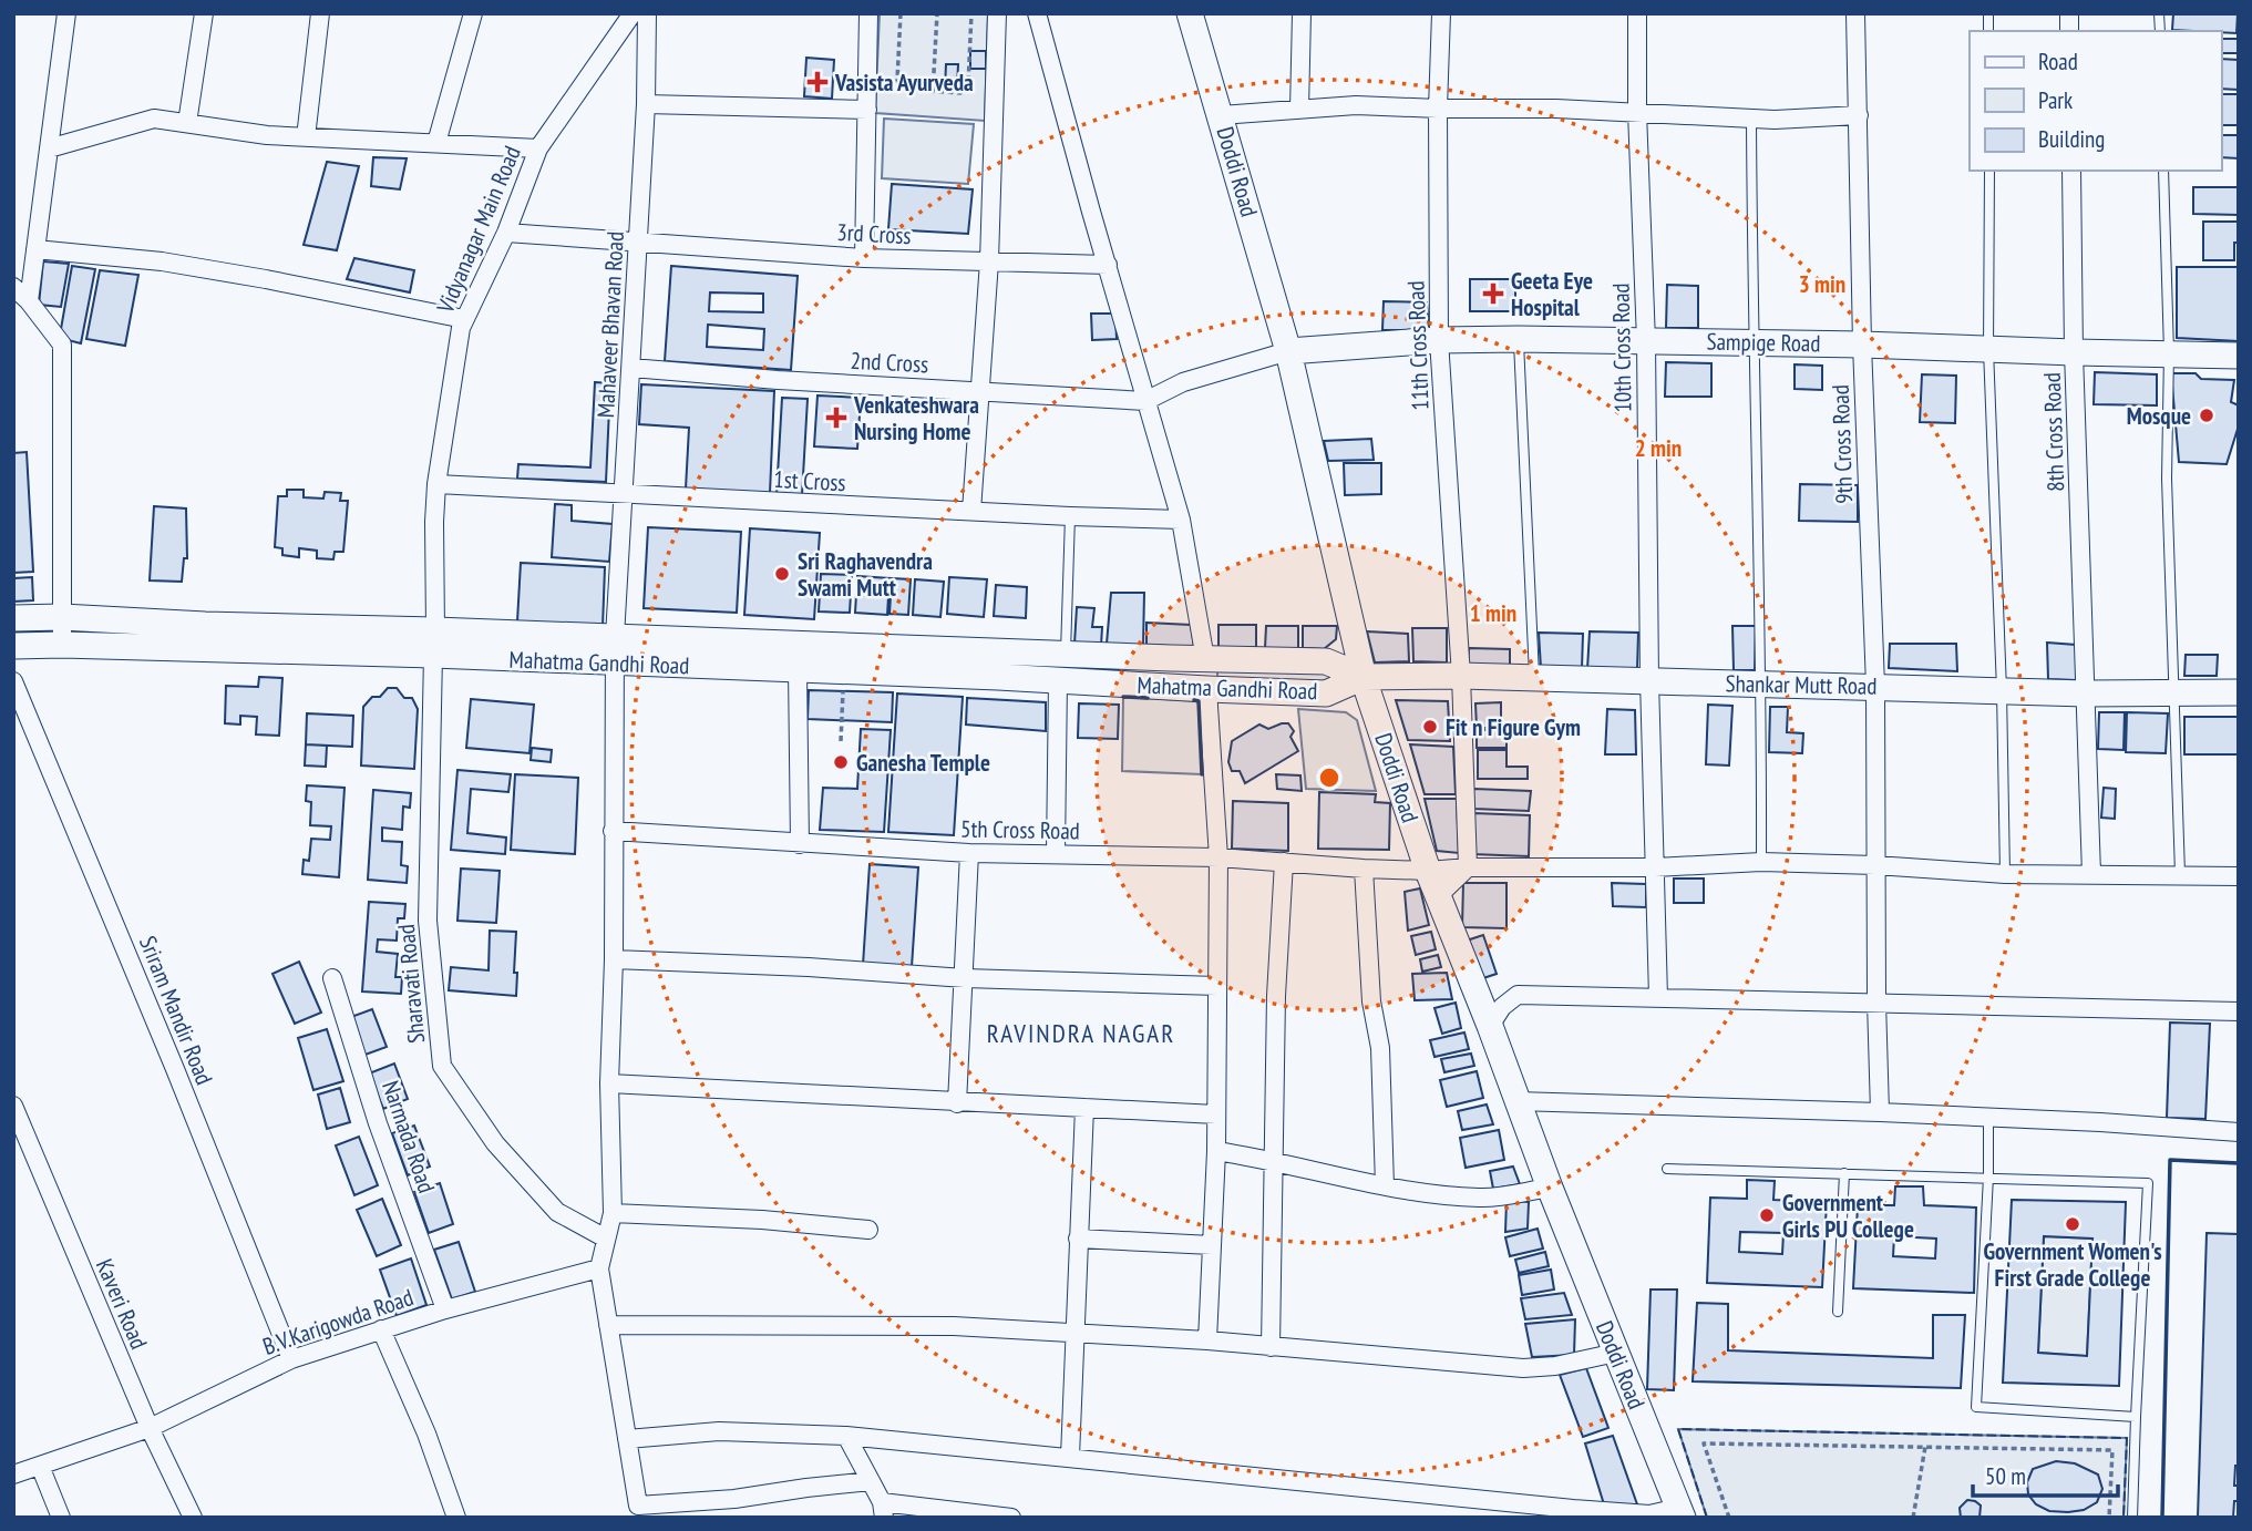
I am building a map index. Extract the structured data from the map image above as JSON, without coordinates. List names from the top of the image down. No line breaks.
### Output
{"streets":{"street":["Doddi Road","Vidyanagar Main Road","3rd Cross","Mahaveer Bhavan Road","Sampige Road","11th Cross Road","10th Cross Road","2nd Cross","8th Cross Road","9th Cross Road","1st Cross","Mahatma Gandhi Road","Shankar Mutt Road","5th Cross Road","Sharavati Road","Sriram Mandir Road","Narmada Road","Kaveri Road","B.V.Karigowda Road"]},"crossings":[["Doddi Road","Sampige Road"],["Doddi Road","Mahatma Gandhi Road"],["Doddi Road","Shankar Mutt Road"],["Doddi Road","5th Cross Road"],["Vidyanagar Main Road","3rd Cross"],["Vidyanagar Main Road","1st Cross"],["Vidyanagar Main Road","Mahatma Gandhi Road"],["Vidyanagar Main Road","Sharavati Road"],["3rd Cross","Mahaveer Bhavan Road"],["Mahaveer Bhavan Road","2nd Cross"],["Mahaveer Bhavan Road","1st Cross"],["Mahaveer Bhavan Road","Mahatma Gandhi Road"],["Mahaveer Bhavan Road","5th Cross Road"],["Mahaveer Bhavan Road","Sharavati Road"],["Mahaveer Bhavan Road","B.V.Karigowda Road"],["Sampige Road","11th Cross Road"],["Sampige Road","10th Cross Road"],["Sampige Road","8th Cross Road"],["Sampige Road","9th Cross Road"],["11th Cross Road","Shankar Mutt Road"],["11th Cross Road","5th Cross Road"],["10th Cross Road","Shankar Mutt Road"],["10th Cross Road","5th Cross Road"],["8th Cross Road","Shankar Mutt Road"],["8th Cross Road","5th Cross Road"],["9th Cross Road","Shankar Mutt Road"],["9th Cross Road","5th Cross Road"],["Mahatma Gandhi Road","Shankar Mutt Road"],["Mahatma Gandhi Road","Sharavati Road"],["Sriram Mandir Road","B.V.Karigowda Road"],["Narmada Road","B.V.Karigowda Road"],["Kaveri Road","B.V.Karigowda Road"]],"districts":["RAVINDRA NAGAR"],"places":{"health":["Vasista Ayurveda","Geeta Eye Hospital","Venkateshwara Nursing Home"],"other":["Mosque","Sri Raghavendra Swami Mutt","Fit n Figure Gym","Ganesha Temple","Government Girls PU College","Government Women's First Grade College"]},"legend":["Road","Park","Building"],"scale_bar":"50 m","rings":["3 min","2 min","1 min"]}
